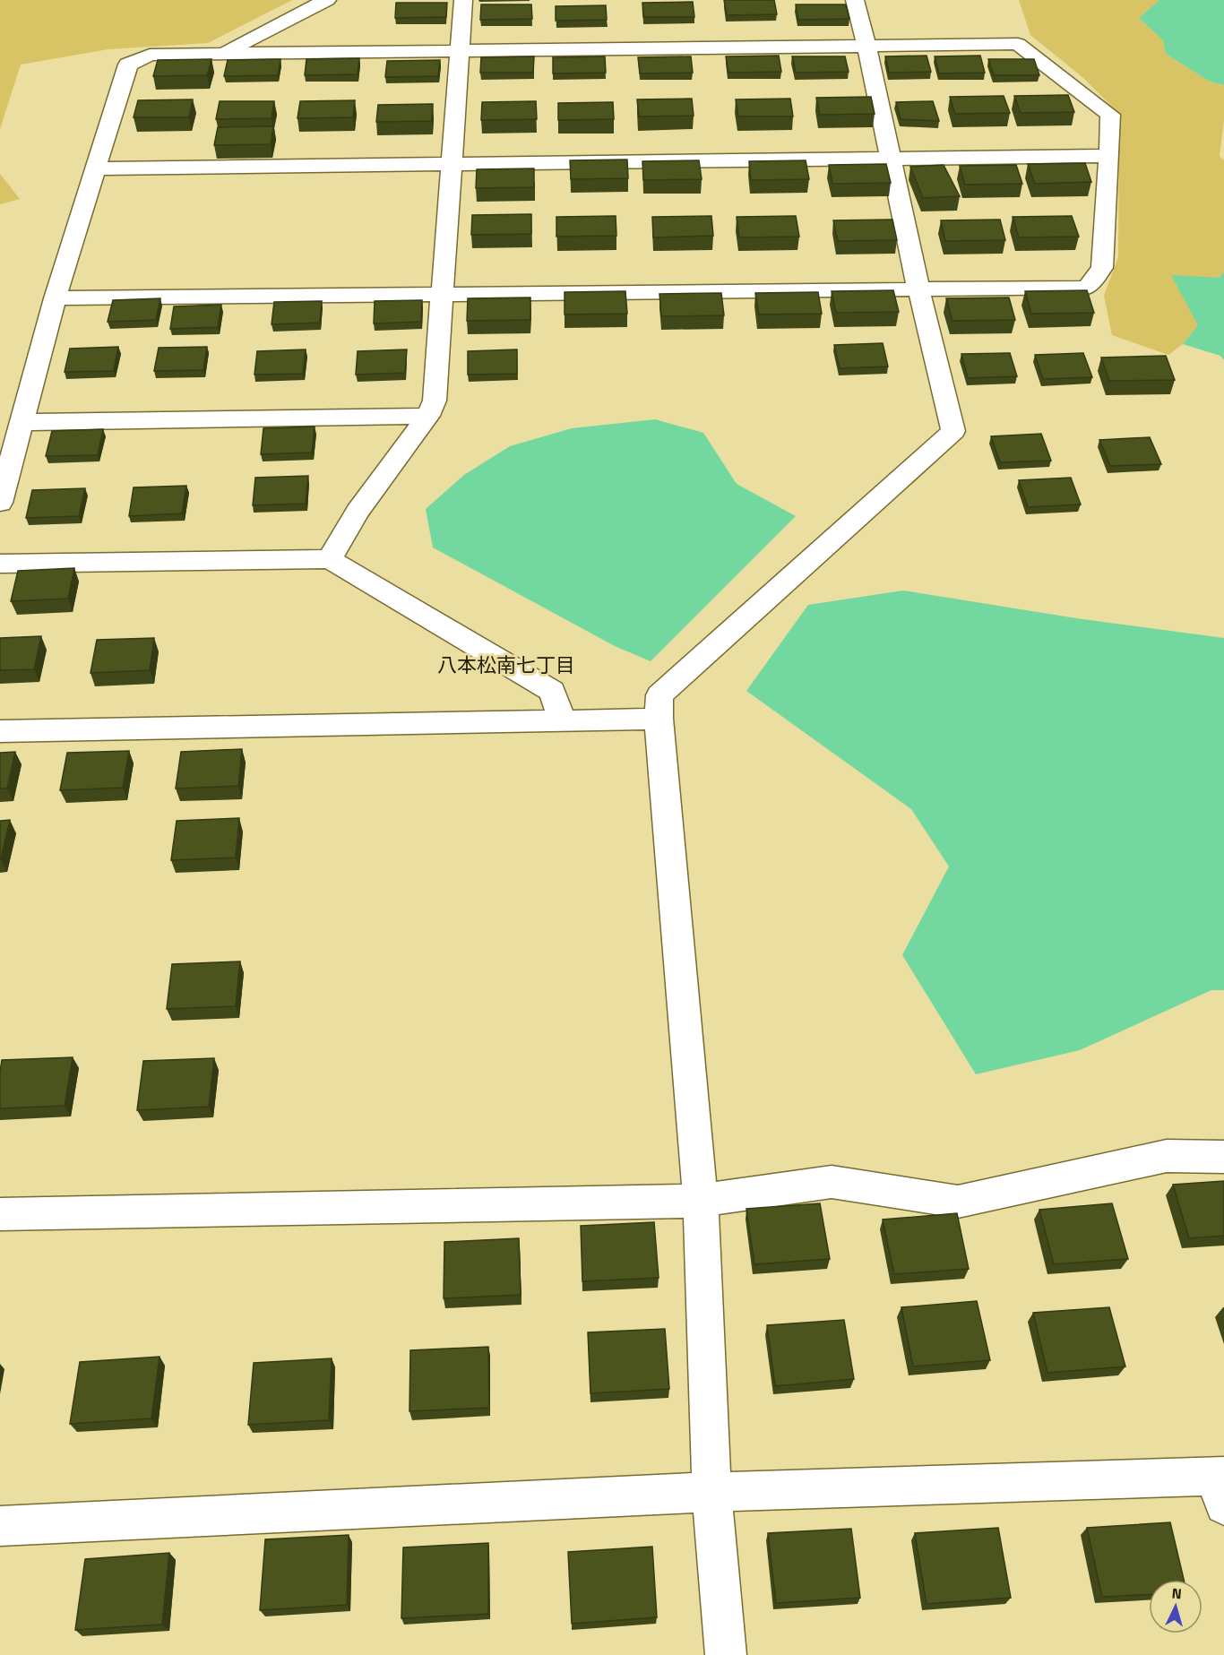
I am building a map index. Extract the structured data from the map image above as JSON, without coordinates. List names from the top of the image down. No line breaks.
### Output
{"districts":["八本松南七丁目"],"north":"top"}
